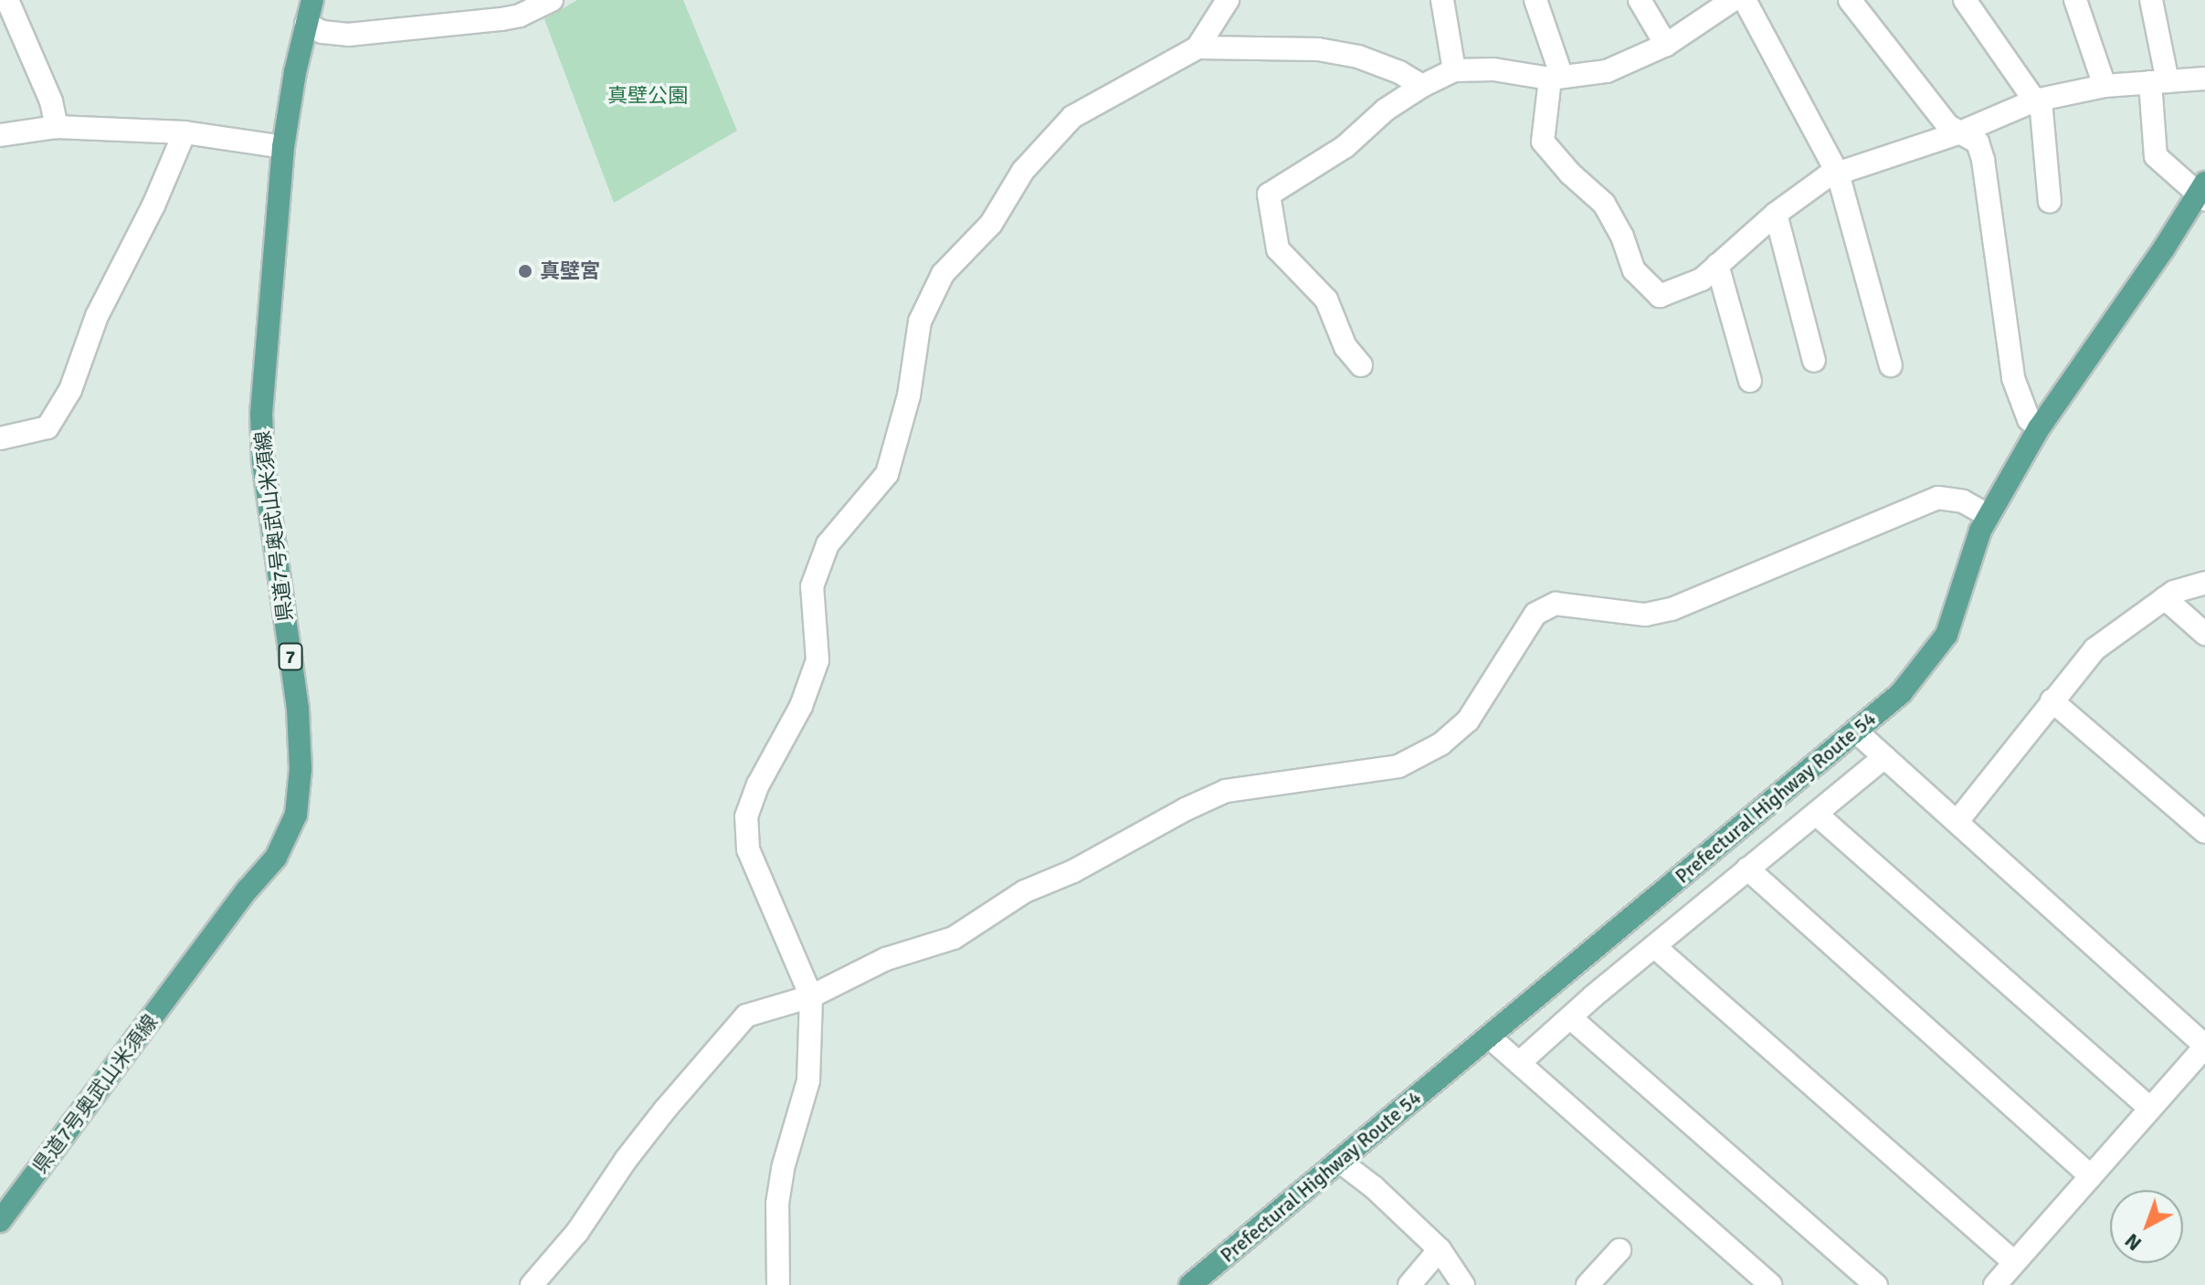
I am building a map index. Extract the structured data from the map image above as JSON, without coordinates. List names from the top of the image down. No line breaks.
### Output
{"streets":{"main road":["県道7号奥武山米須線","7","Prefectural Highway Route 54"]},"parks":["真壁公園"],"places":["真壁宮"],"north":"bottom left"}
